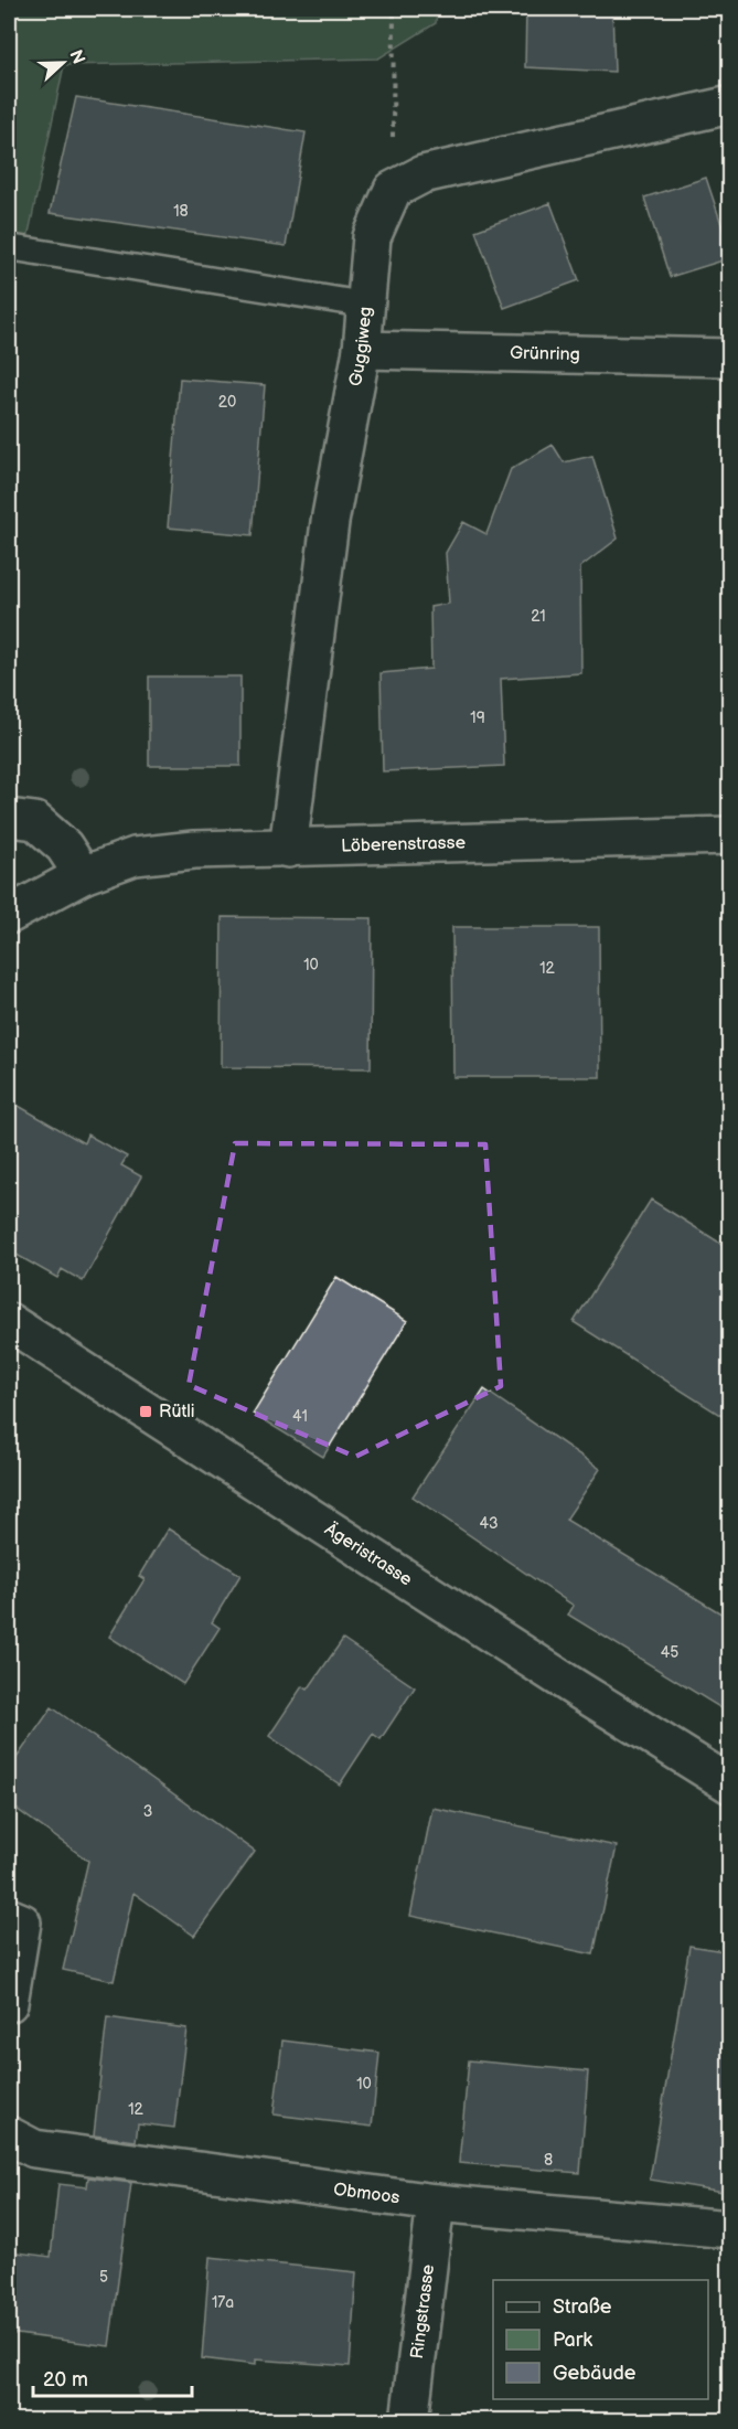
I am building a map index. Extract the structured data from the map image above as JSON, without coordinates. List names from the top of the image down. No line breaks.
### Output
{"streets":{"street":["Guggiweg","Grünring","Löberenstrasse","Ägeristrasse","Obmoos","Ringstrasse"]},"crossings":[["Guggiweg","Grünring"],["Guggiweg","Löberenstrasse"],["Obmoos","Ringstrasse"]],"places":{"transit":["Rütli"]},"house_numbers":["18","20","21","19","10","12","41","43","45","3","10","12","8","5","17a"],"legend":["Straße","Park","Gebäude"],"scale_bar":"20 m","north":"right"}
